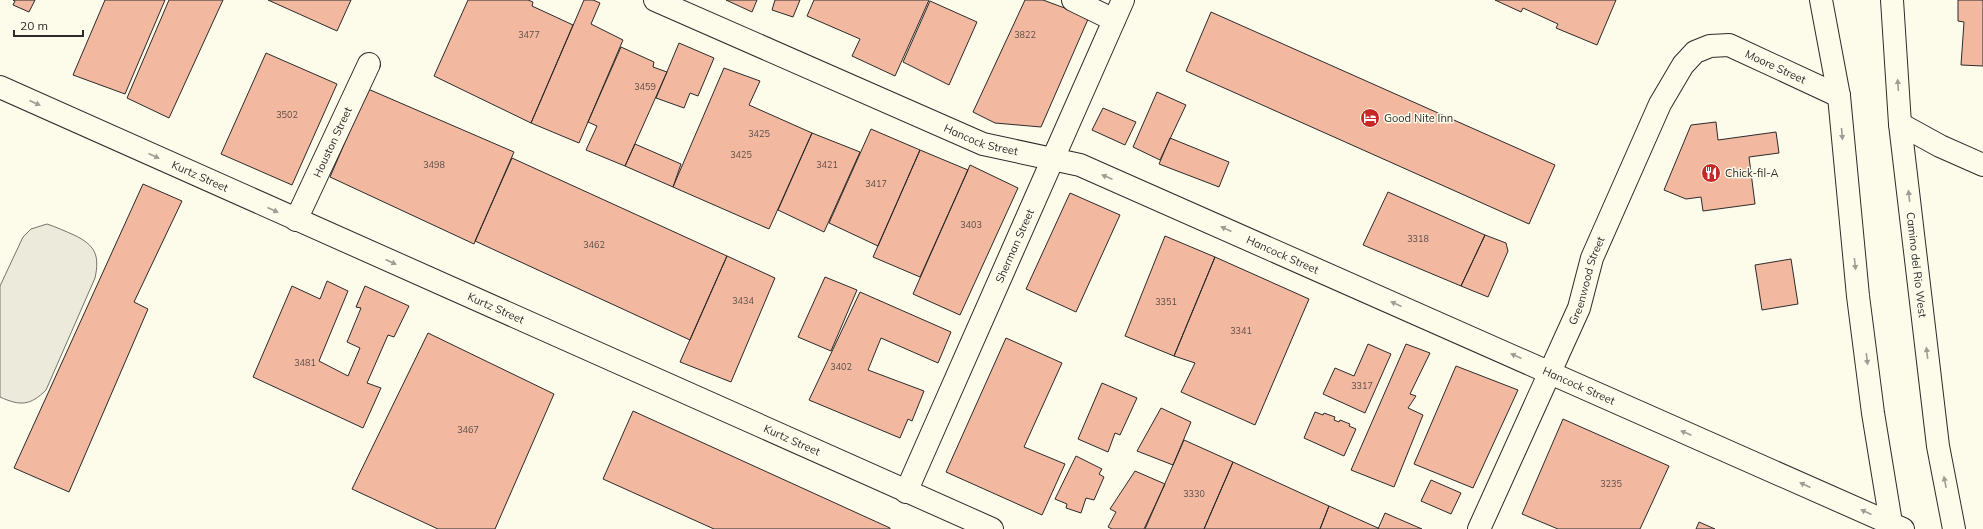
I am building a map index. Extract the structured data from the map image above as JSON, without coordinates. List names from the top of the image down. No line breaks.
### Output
{"streets":{"main road":["Moore Street","Hancock Street","Houston Street","Kurtz Street","Sherman Street","Camino del Rio West","Greenwood Street"]},"crossings":[["Moore Street","Greenwood Street"],["Hancock Street","Sherman Street"],["Hancock Street","Greenwood Street"],["Houston Street","Kurtz Street"],["Kurtz Street","Sherman Street"]],"one_way":["Hancock Street","Kurtz Street"],"places":{"hotel":["Good Nite Inn"],"restaurant":["Chick-fil-A"]},"house_numbers":["3477","3822","3459","3502","3425","3425","3498","3421","3417","3403","3318","3462","3434","3351","3341","3481","3402","3317","3467","3235","3330"],"scale_bar":"20 m"}
